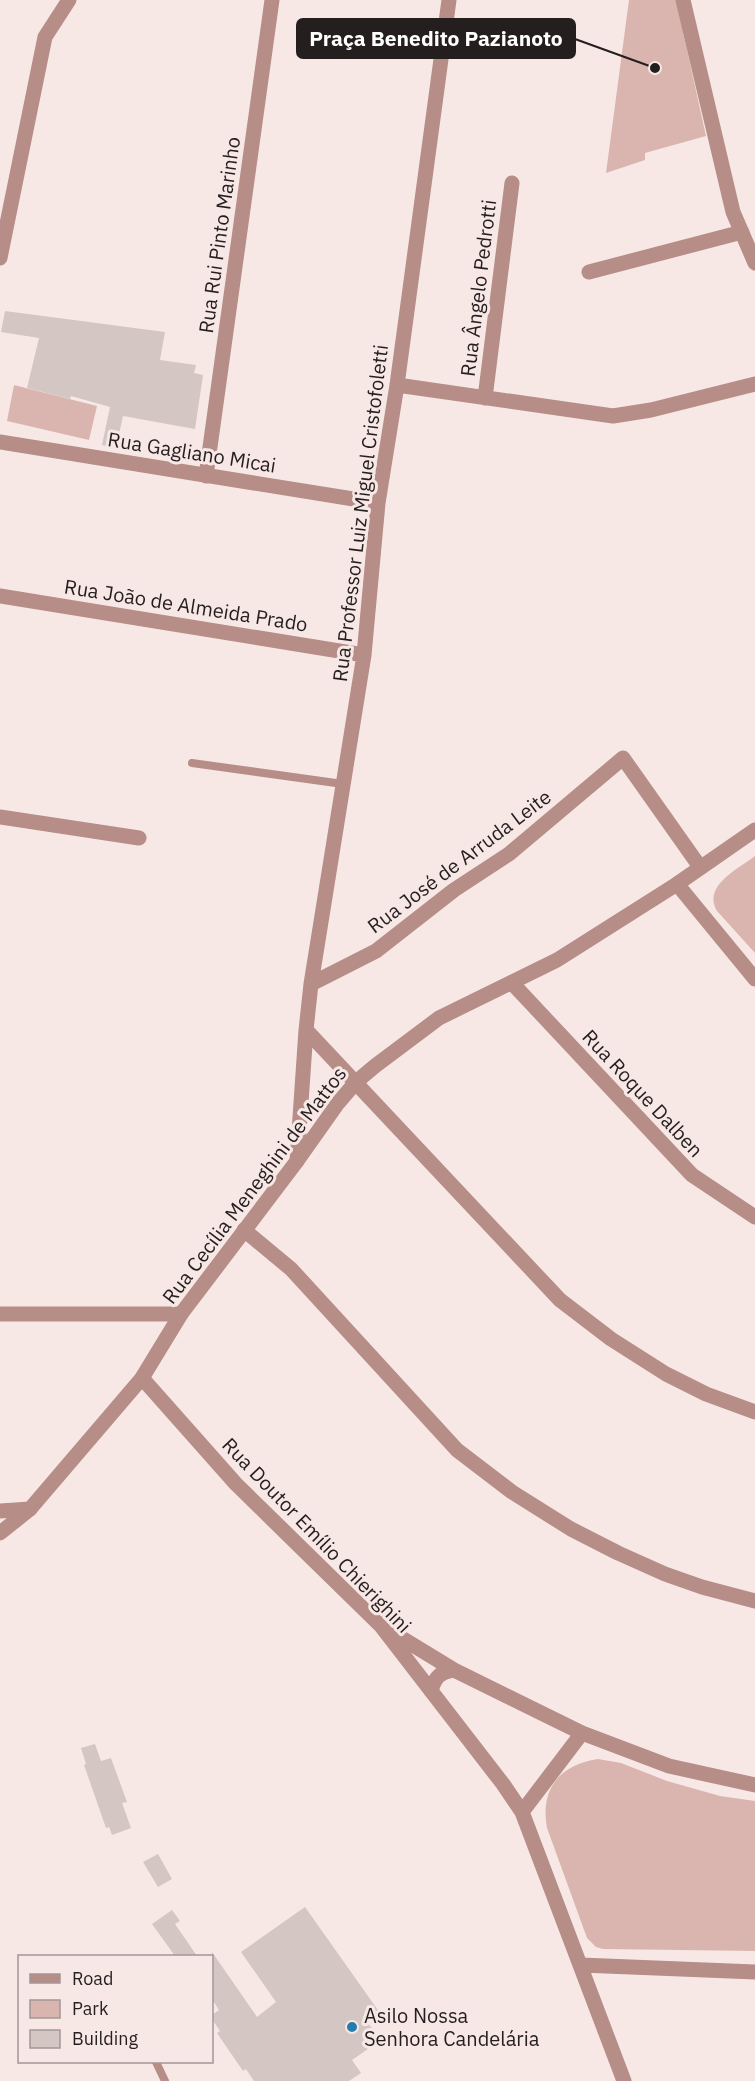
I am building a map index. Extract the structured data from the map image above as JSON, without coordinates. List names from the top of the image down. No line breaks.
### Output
{"streets":{"street":["Rua Rui Pinto Marinho","Rua Ângelo Pedrotti","Rua Gagliano Micai","Rua Professor Luiz Miguel Cristofoletti","Rua João de Almeida Prado","Rua José de Arruda Leite","Rua Roque Dalben","Rua Cecília Meneghini de Mattos","Rua Doutor Emílio Chierighini"]},"crossings":[["Rua Rui Pinto Marinho","Rua Gagliano Micai"],["Rua Gagliano Micai","Rua Professor Luiz Miguel Cristofoletti"],["Rua Professor Luiz Miguel Cristofoletti","Rua João de Almeida Prado"],["Rua Professor Luiz Miguel Cristofoletti","Rua José de Arruda Leite"],["Rua Professor Luiz Miguel Cristofoletti","Rua Cecília Meneghini de Mattos"],["Rua José de Arruda Leite","Rua Cecília Meneghini de Mattos"],["Rua Roque Dalben","Rua Cecília Meneghini de Mattos"],["Rua Cecília Meneghini de Mattos","Rua Doutor Emílio Chierighini"]],"places":["Praça Benedito Pazianoto","Asilo Nossa Senhora Candelária"],"legend":["Road","Park","Building"]}
